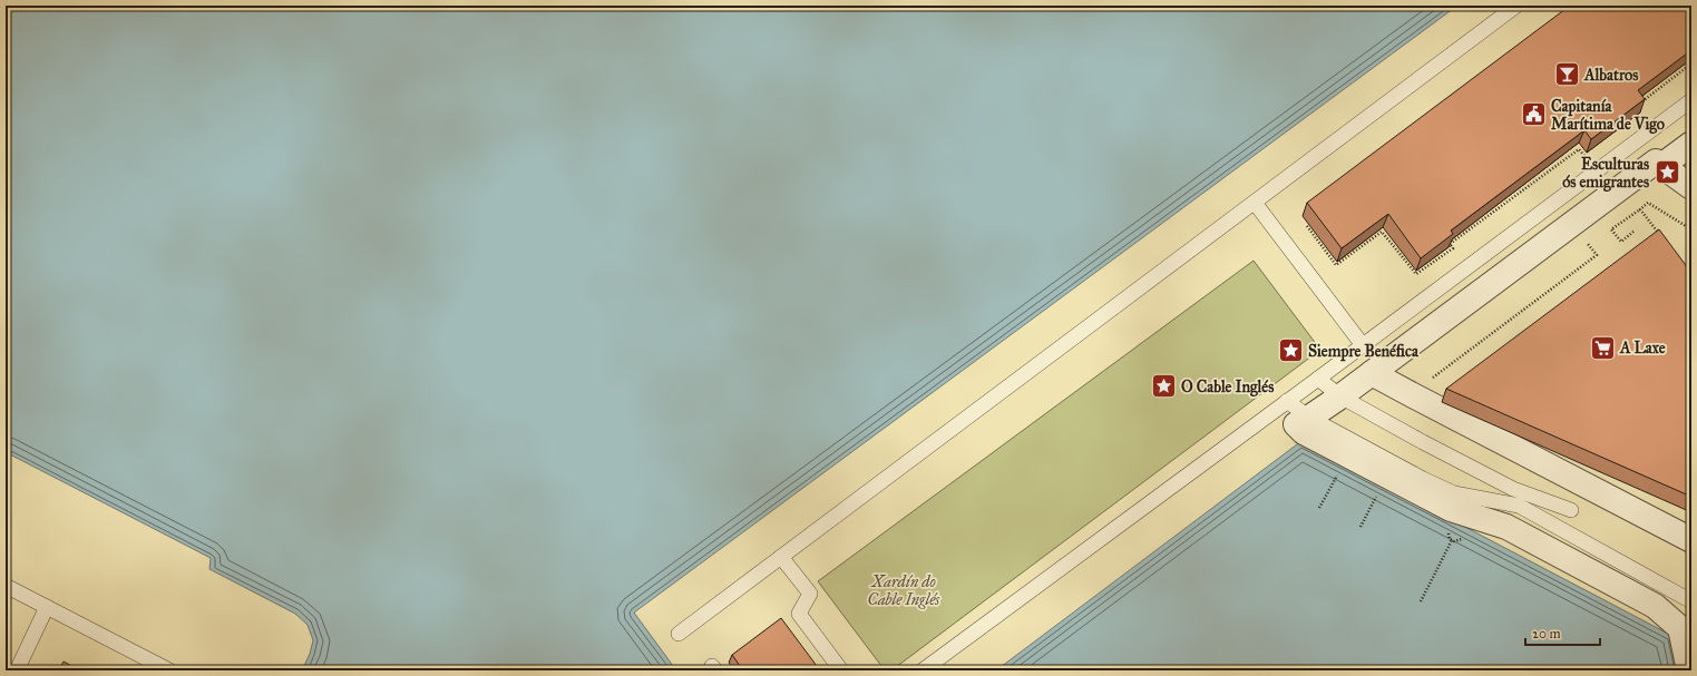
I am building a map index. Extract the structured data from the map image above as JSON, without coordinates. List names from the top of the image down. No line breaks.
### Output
{"parks":["Xardín do Cable Inglés"],"places":{"bar":["Albatros"],"public building":["Capitanía Marítima de Vigo"],"place":["Esculturas ós emigrantes","Siempre Benéfica","O Cable Inglés"],"supermarket":["A Laxe"]},"scale_bar":"20 m"}
